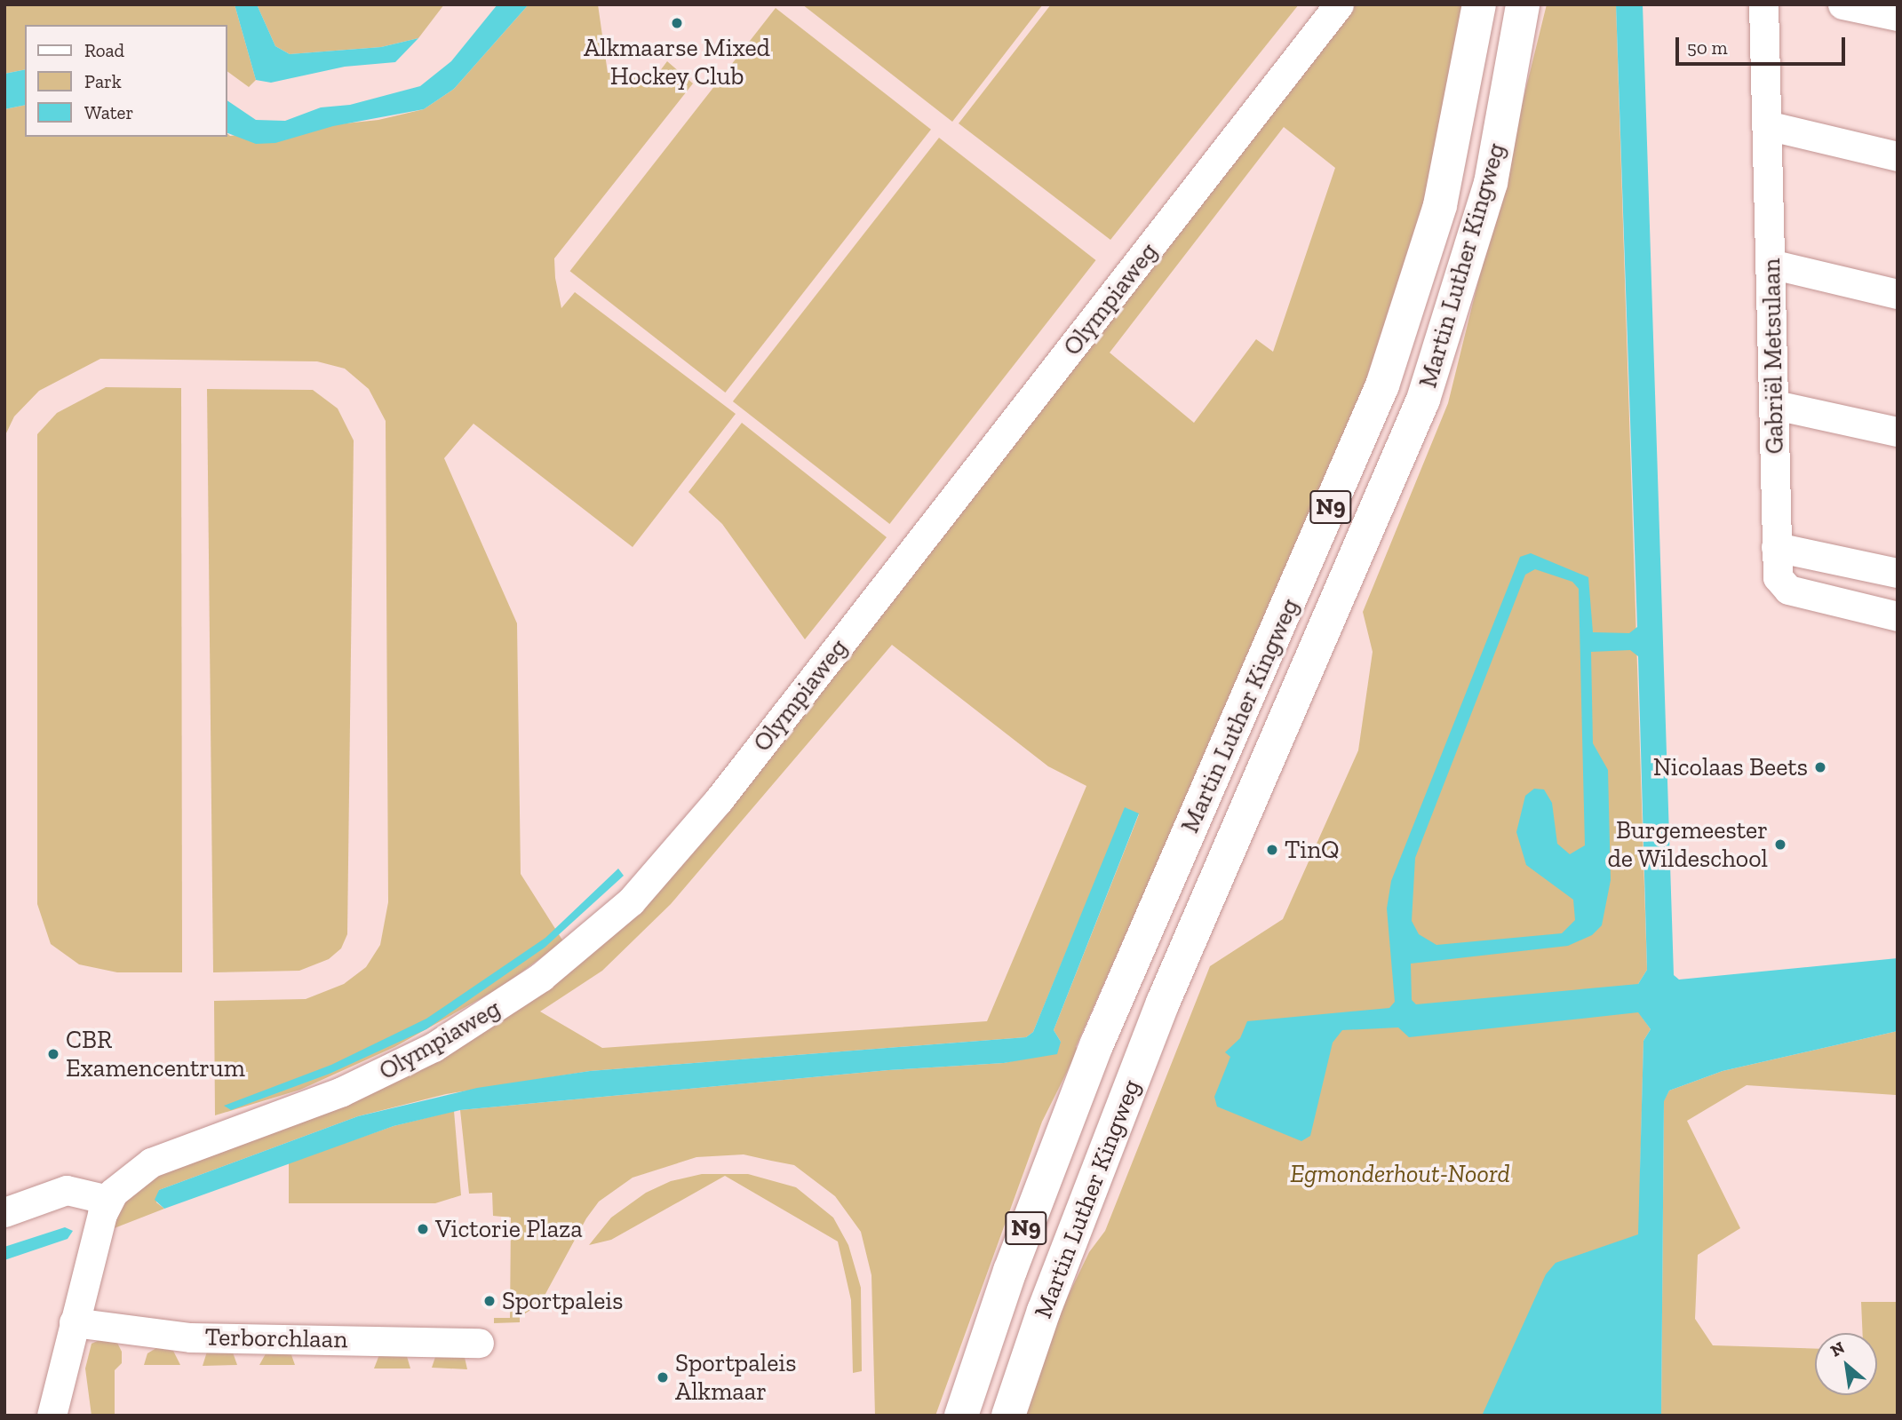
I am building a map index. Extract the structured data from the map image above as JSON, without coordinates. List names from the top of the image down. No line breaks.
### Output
{"streets":{"highway":["Martin Luther Kingweg","N9"],"street":["Olympiaweg","Gabriël Metsulaan","Terborchlaan"]},"crossings":[["Martin Luther Kingweg","N9"]],"parks":["Egmonderhout-Noord"],"places":["Alkmaarse Mixed Hockey Club","Nicolaas Beets","Burgemeester de Wildeschool","TinQ","CBR Examencentrum","Victorie Plaza","Sportpaleis","Sportpaleis Alkmaar"],"legend":["Road","Park","Water"],"scale_bar":"50 m","north":"top left"}
